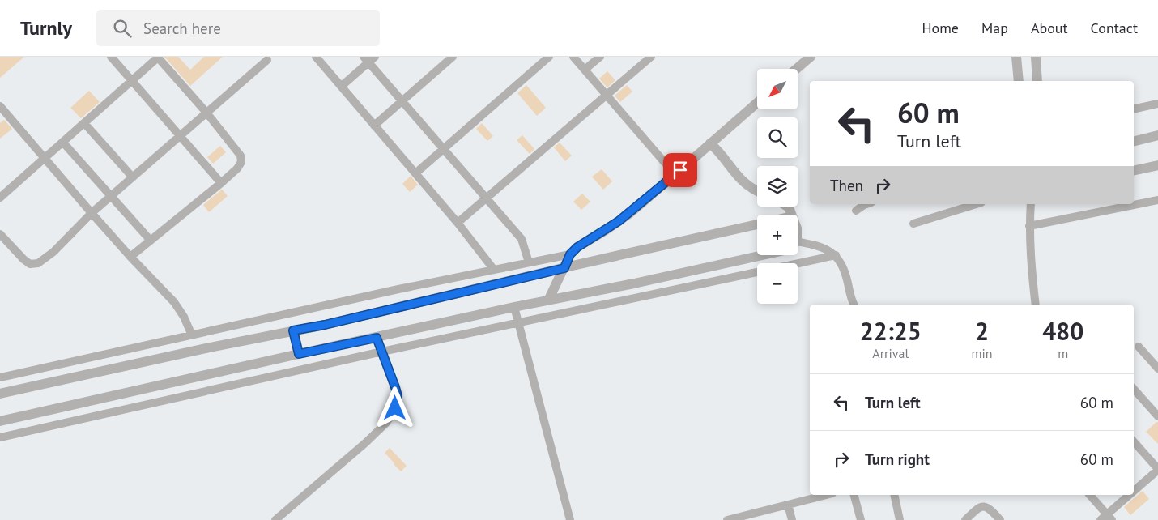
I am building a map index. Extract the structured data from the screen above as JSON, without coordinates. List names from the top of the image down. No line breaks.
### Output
{"north":"bottom left","page":{"header":"Turnly","search":"Search here","nav":["Home","Map","About","Contact"],"map_buttons":["+","−"],"turn":["60 m","Turn left"],"then":"Then","eta":["22:25","Arrival","2","min","480","m"],"list":[{"name":"Turn left","value":"60 m"},{"name":"Turn right","value":"60 m"}]}}
